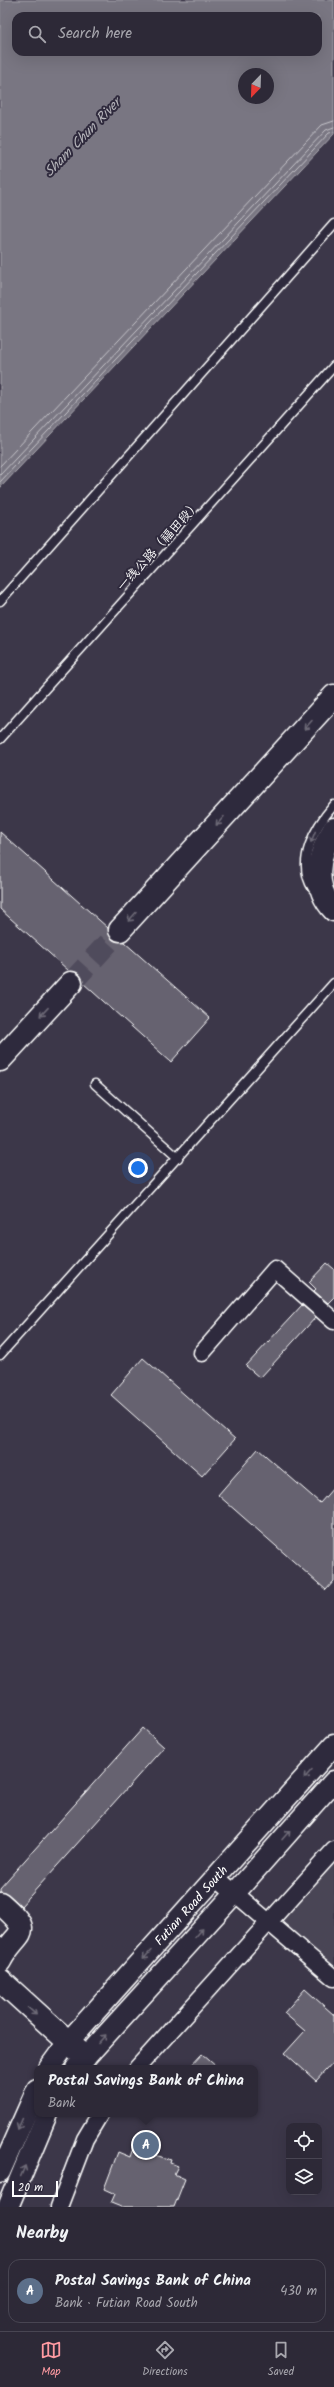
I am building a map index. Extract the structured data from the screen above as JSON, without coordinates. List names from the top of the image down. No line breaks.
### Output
{"streets":{"street":["Futian Road South"],"lane":["一线公路（福田段）"]},"water":["Sham Chun River"],"scale_bar":"20 m","north":"bottom left","page":{"search":"Search here","popup":["Postal Savings Bank of China","Bank"],"pins":"A","scale":"20 m","heading":"Nearby","list":[{"mark":"A","name":"Postal Savings Bank of China","note":"Bank · Futian Road South","value":"430 m"}],"nav":["Map","Directions","Saved"]}}
